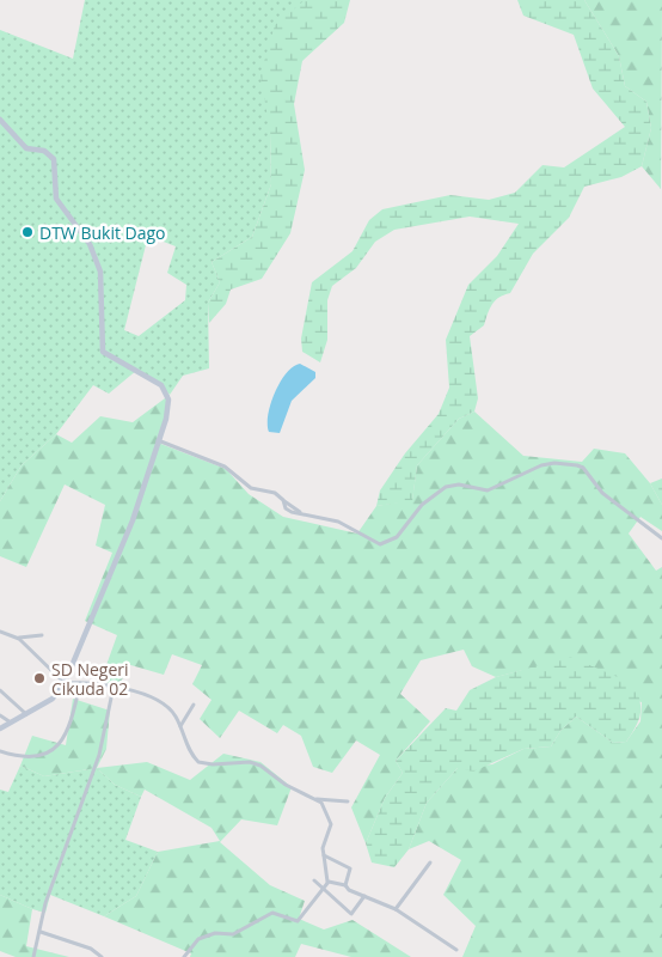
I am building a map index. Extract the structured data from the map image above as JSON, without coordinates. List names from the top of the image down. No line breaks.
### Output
{"places":["DTW Bukit Dago","SD Negeri Cikuda 02"]}
